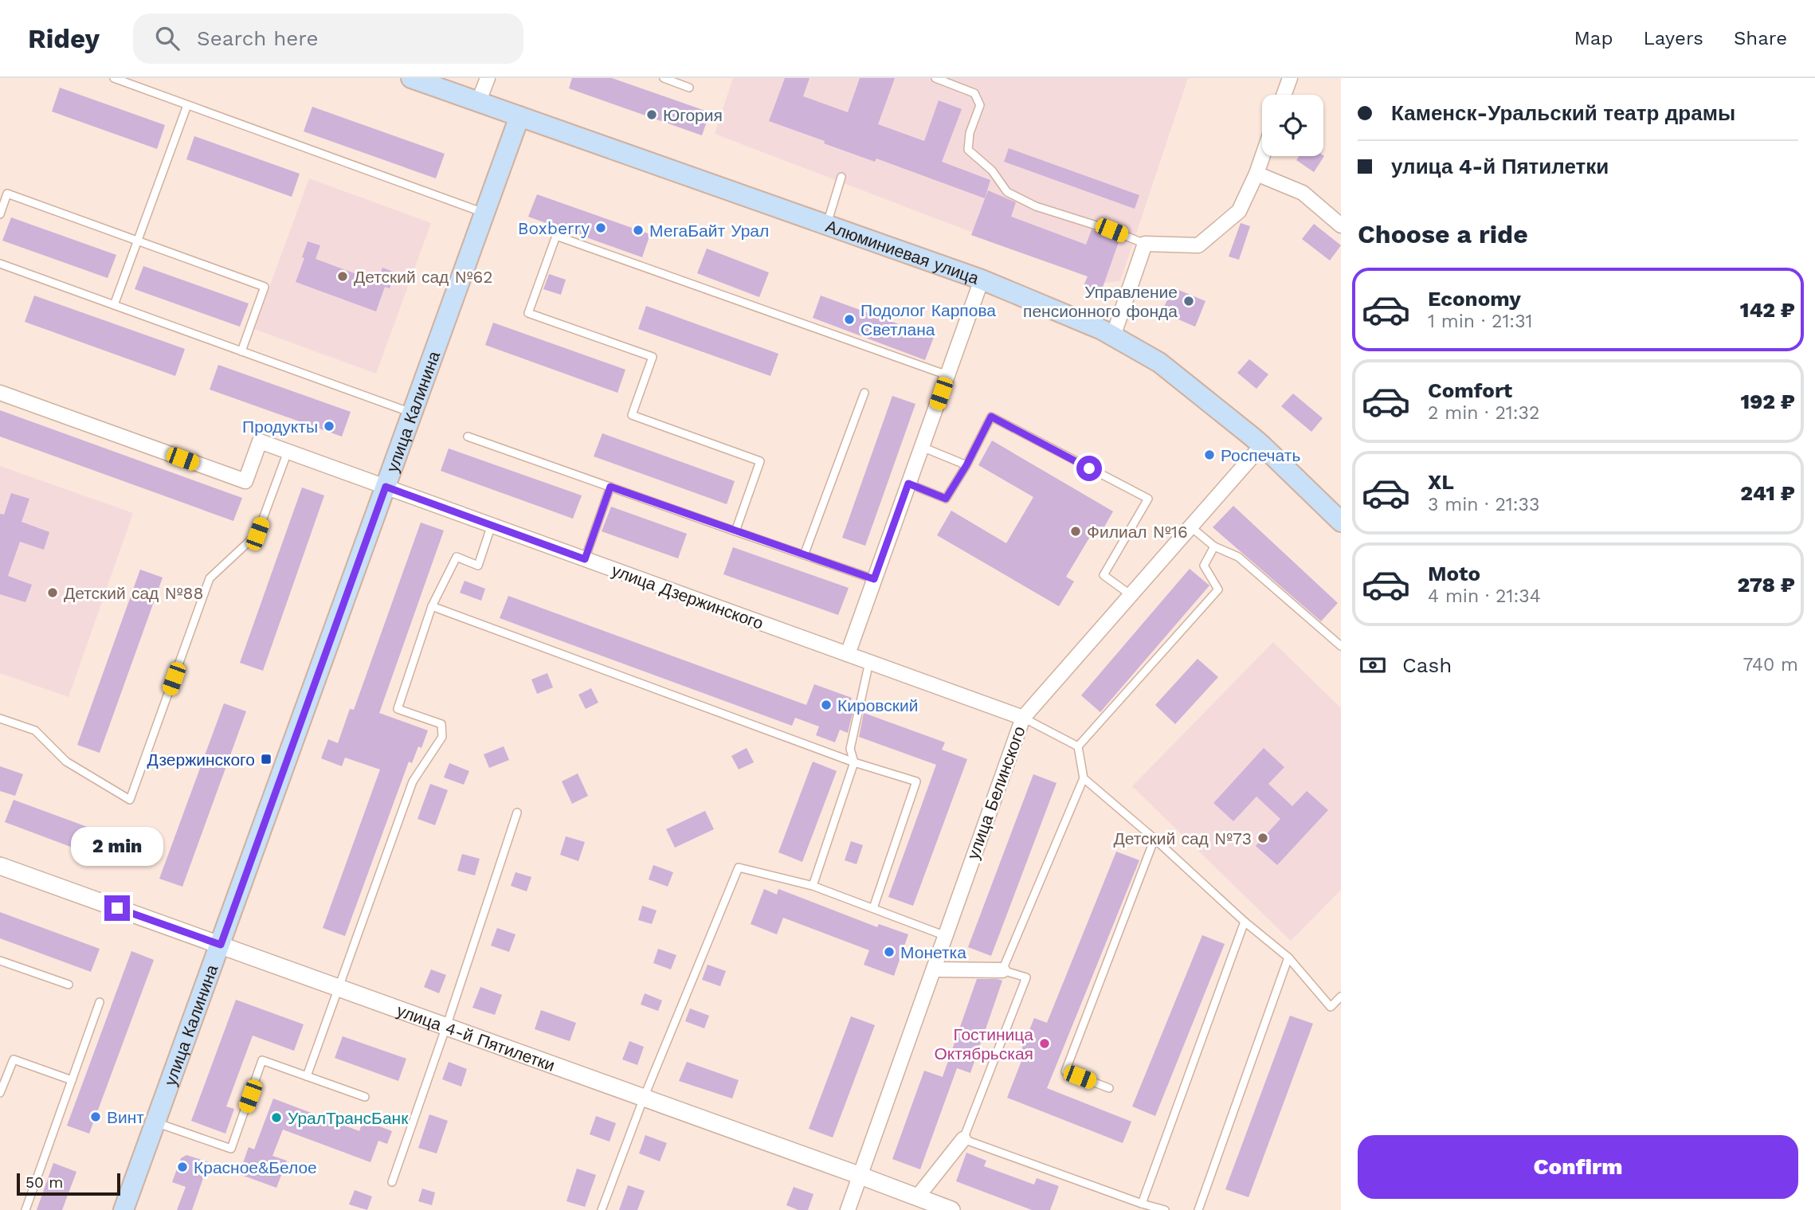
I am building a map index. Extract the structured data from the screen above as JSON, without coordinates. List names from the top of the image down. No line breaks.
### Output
{"streets":{"main road":["Алюминиевая улица","улица Калинина"],"street":["улица Дзержинского","улица Белинского","улица 4-й Пятилетки"]},"crossings":[["Алюминиевая улица","улица Калинина"],["Алюминиевая улица","улица Белинского"],["улица Калинина","улица Дзержинского"],["улица Калинина","улица 4-й Пятилетки"],["улица Дзержинского","улица Белинского"],["улица Белинского","улица 4-й Пятилетки"]],"places":{"other":["Югория","Boxberry","МегаБайт Урал","Детский сад №62","Управление пенсионного фонда","Подолог Карпова Светлана","Продукты","Роспечать","Филиал №16","Детский сад №88","Кировский","Детский сад №73","Монетка","Гостиница Октябрьская","Винт","УралТрансБанк","Красное&Белое"],"transit":["Дзержинского"]},"scale_bar":"50 m","page":{"header":"Ridey","search":"Search here","nav":["Map","Layers","Share"],"banner":["Каменск-Уральский театр драмы","улица 4-й Пятилетки"],"heading":"Choose a ride","list":[{"name":"Economy","note":"1 min · 21:31","value":"142 ₽"},{"name":"Comfort","note":"2 min · 21:32","value":"192 ₽"},{"name":"XL","note":"3 min · 21:33","value":"241 ₽"},{"name":"Moto","note":"4 min · 21:34","value":"278 ₽"}],"pay":["Cash","740 m"],"bubble":"2 min","buttons":"Confirm","scale":"50 m"}}
